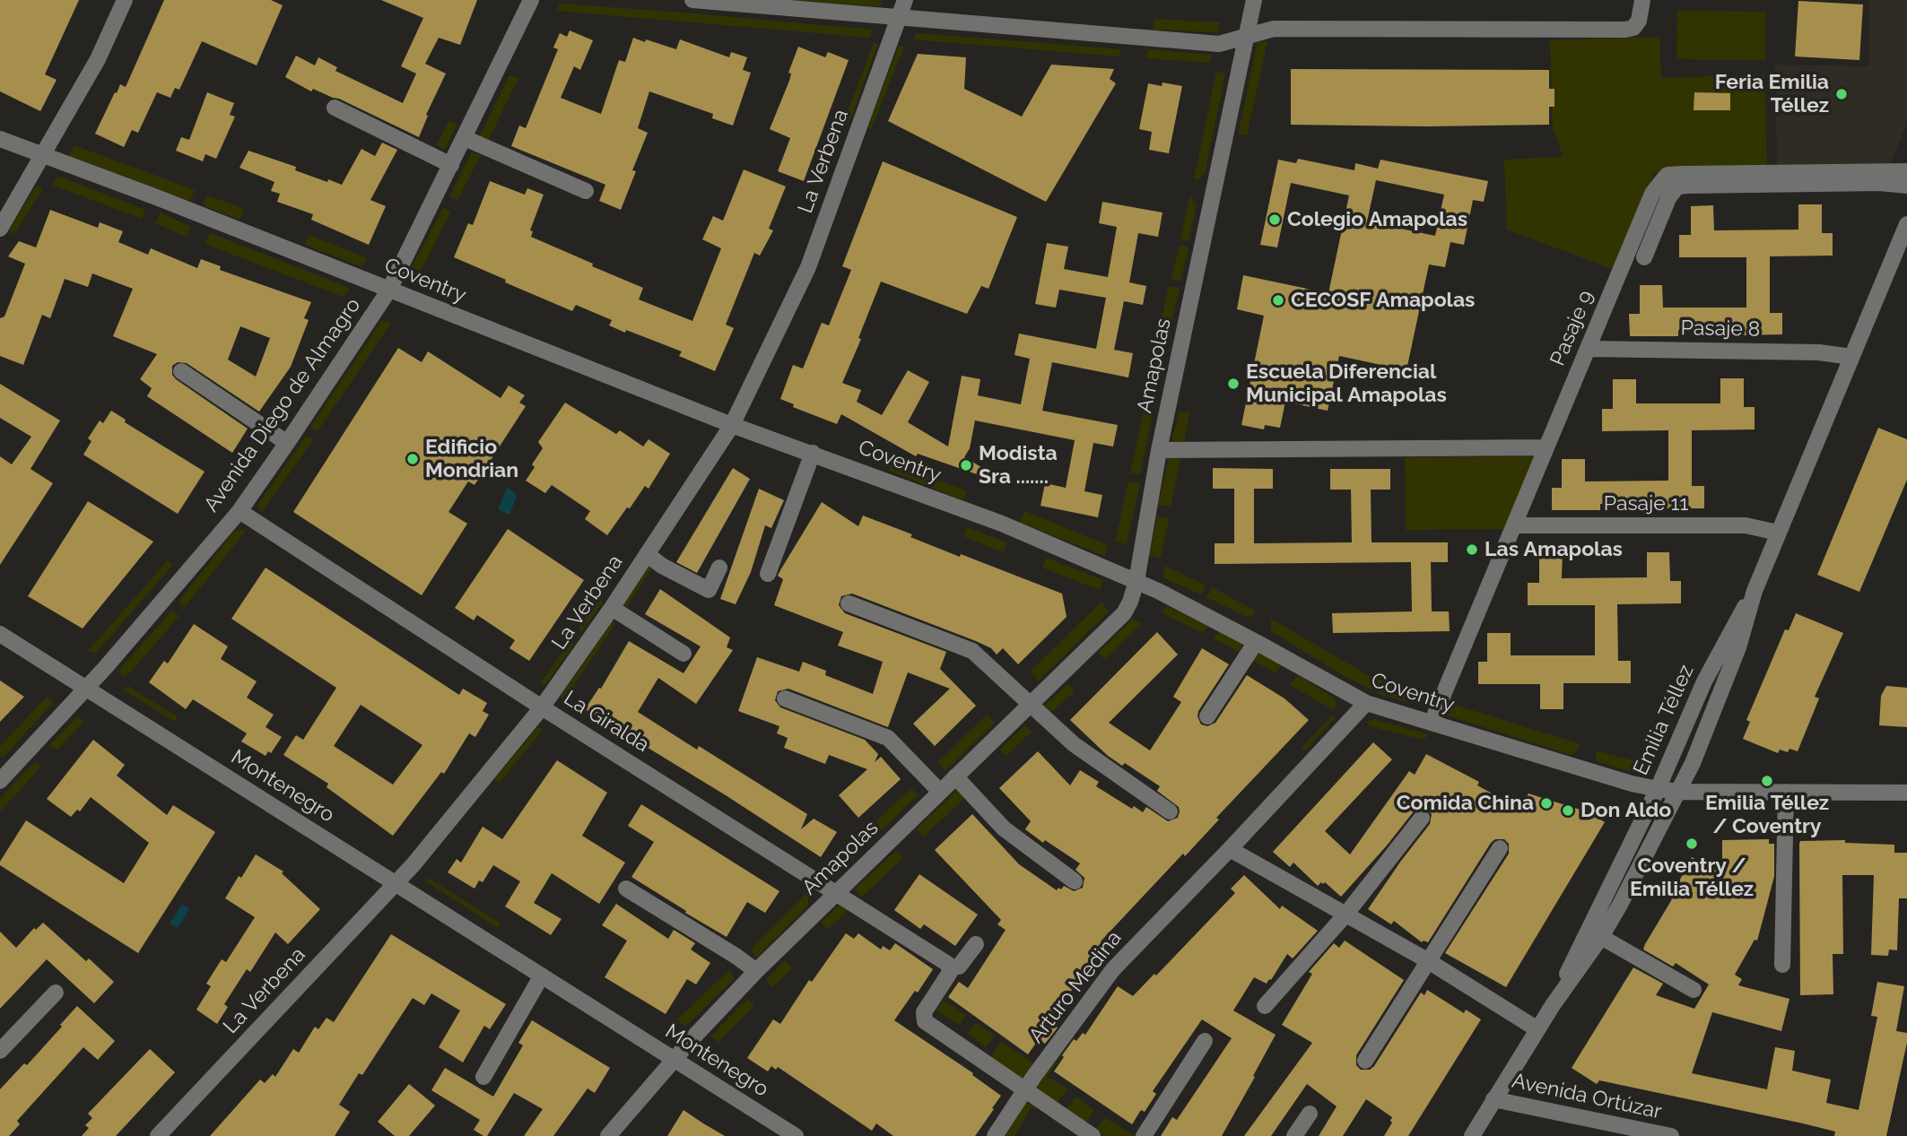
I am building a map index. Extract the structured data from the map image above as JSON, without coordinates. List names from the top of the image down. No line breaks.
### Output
{"streets":{"street":["La Verbena","Coventry","Pasaje 9","Pasaje 8","Amapolas","Avenida Diego de Almagro","Pasaje 11","Emilia Téllez","La Giralda","Montenegro","Arturo Medina","Avenida Ortúzar"]},"crossings":[["La Verbena","Coventry"],["La Verbena","La Giralda"],["La Verbena","Montenegro"],["Coventry","Pasaje 9"],["Coventry","Amapolas"],["Coventry","Avenida Diego de Almagro"],["Coventry","Emilia Téllez"],["Coventry","Arturo Medina"],["Pasaje 9","Pasaje 8"],["Pasaje 9","Pasaje 11"],["Pasaje 8","Emilia Téllez"],["Amapolas","La Giralda"],["Amapolas","Montenegro"],["Avenida Diego de Almagro","La Giralda"],["Avenida Diego de Almagro","Montenegro"],["Pasaje 11","Emilia Téllez"],["Emilia Téllez","Avenida Ortúzar"]],"places":["Feria Emilia Téllez","Colegio Amapolas","CECOSF Amapolas","Escuela Diferencial Municipal Amapolas","Edificio Mondrian","Modista Sra .......","Las Amapolas","Emilia Téllez / Coventry","Comida China","Don Aldo","Coventry / Emilia Téllez"]}
